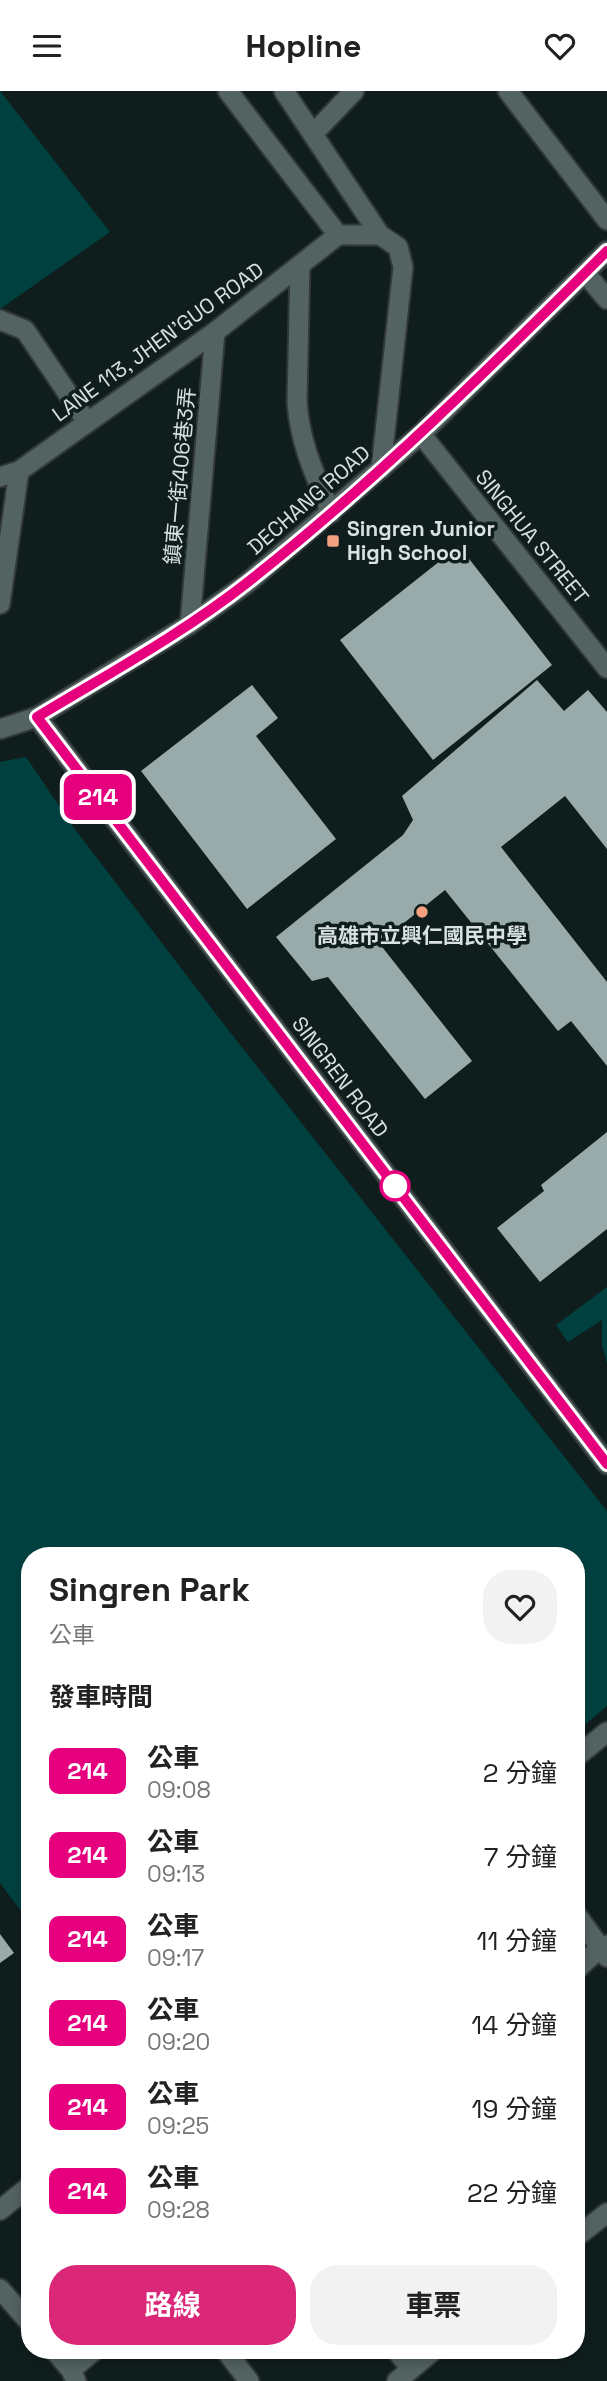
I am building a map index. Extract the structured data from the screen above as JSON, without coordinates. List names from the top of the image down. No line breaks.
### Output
{"streets":{"street":["LANE 113, JHEN'GUO ROAD","鎮東一街406巷3弄","DECHANG ROAD","SINGHUA STREET","SINGREN ROAD"]},"crossings":[["LANE 113, JHEN'GUO ROAD","鎮東一街406巷3弄"],["鎮東一街406巷3弄","DECHANG ROAD"],["DECHANG ROAD","SINGHUA STREET"],["DECHANG ROAD","SINGREN ROAD"]],"places":{"transit":["Singren Junior High School"],"other":["高雄市立興仁國民中學"]},"lines":["bus line 214"],"page":{"header":"Hopline","on_map":"214","heading":[["Singren Park","公車"],"發車時間"],"list":[{"mark":"214","name":"公車","note":"09:08","value":"2 分鐘"},{"mark":"214","name":"公車","note":"09:13","value":"7 分鐘"},{"mark":"214","name":"公車","note":"09:17","value":"11 分鐘"},{"mark":"214","name":"公車","note":"09:20","value":"14 分鐘"},{"mark":"214","name":"公車","note":"09:25","value":"19 分鐘"},{"mark":"214","name":"公車","note":"09:28","value":"22 分鐘"}],"buttons":["路線","車票"]}}
